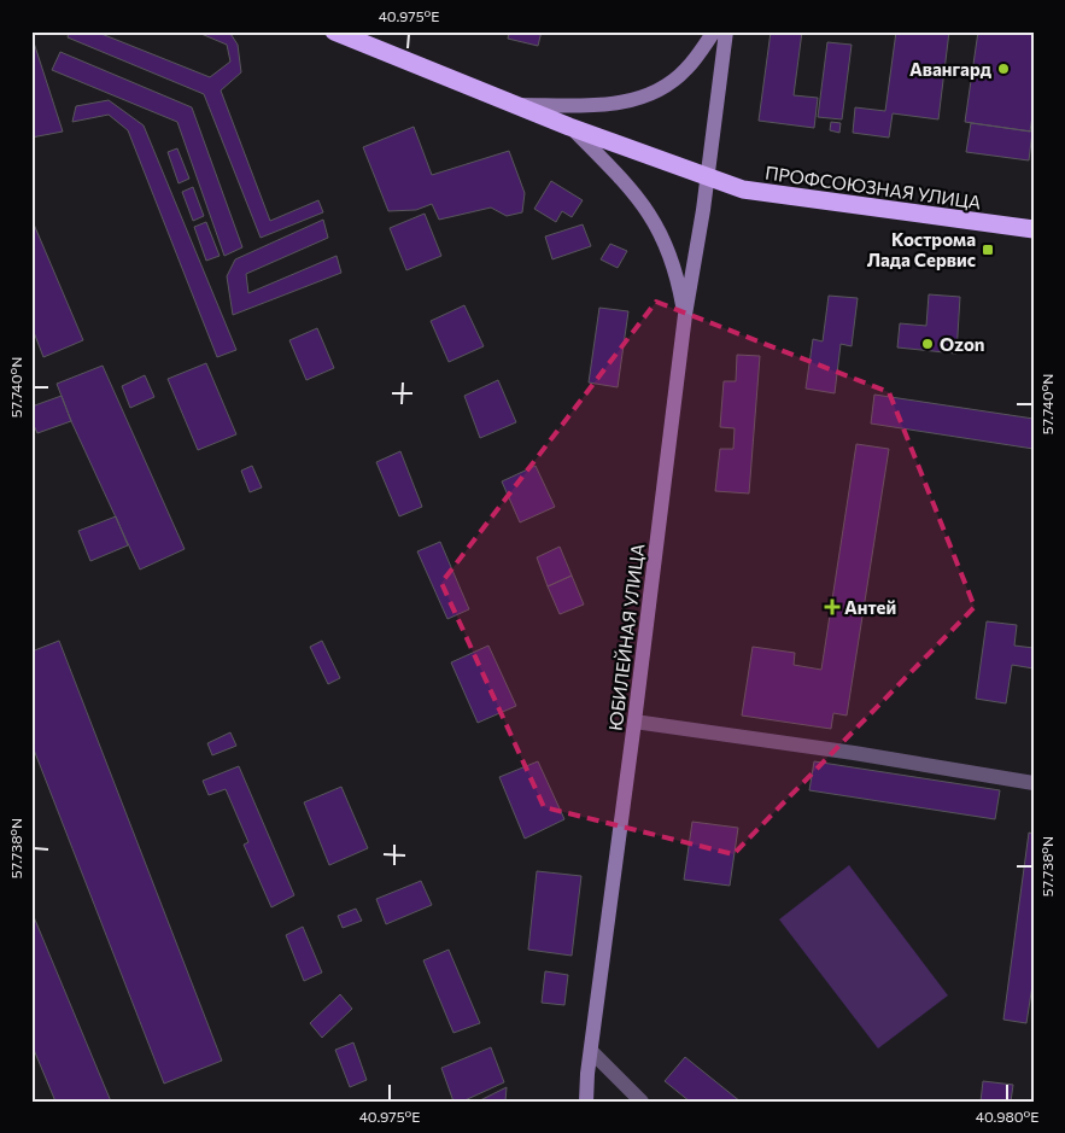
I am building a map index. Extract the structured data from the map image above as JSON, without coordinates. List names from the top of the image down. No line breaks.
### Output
{"streets":{"highway":["ПРОФСОЮЗНАЯ УЛИЦА"],"street":["ЮБИЛЕЙНАЯ УЛИЦА"]},"crossings":[["ПРОФСОЮЗНАЯ УЛИЦА","ЮБИЛЕЙНАЯ УЛИЦА"]],"places":{"other":["Авангард","Ozon"],"transit":["Кострома Лада Сервис"],"health":["Антей"]},"coordinates":["40.975°E","57.740°N","57.738°N","40.980°E"]}
